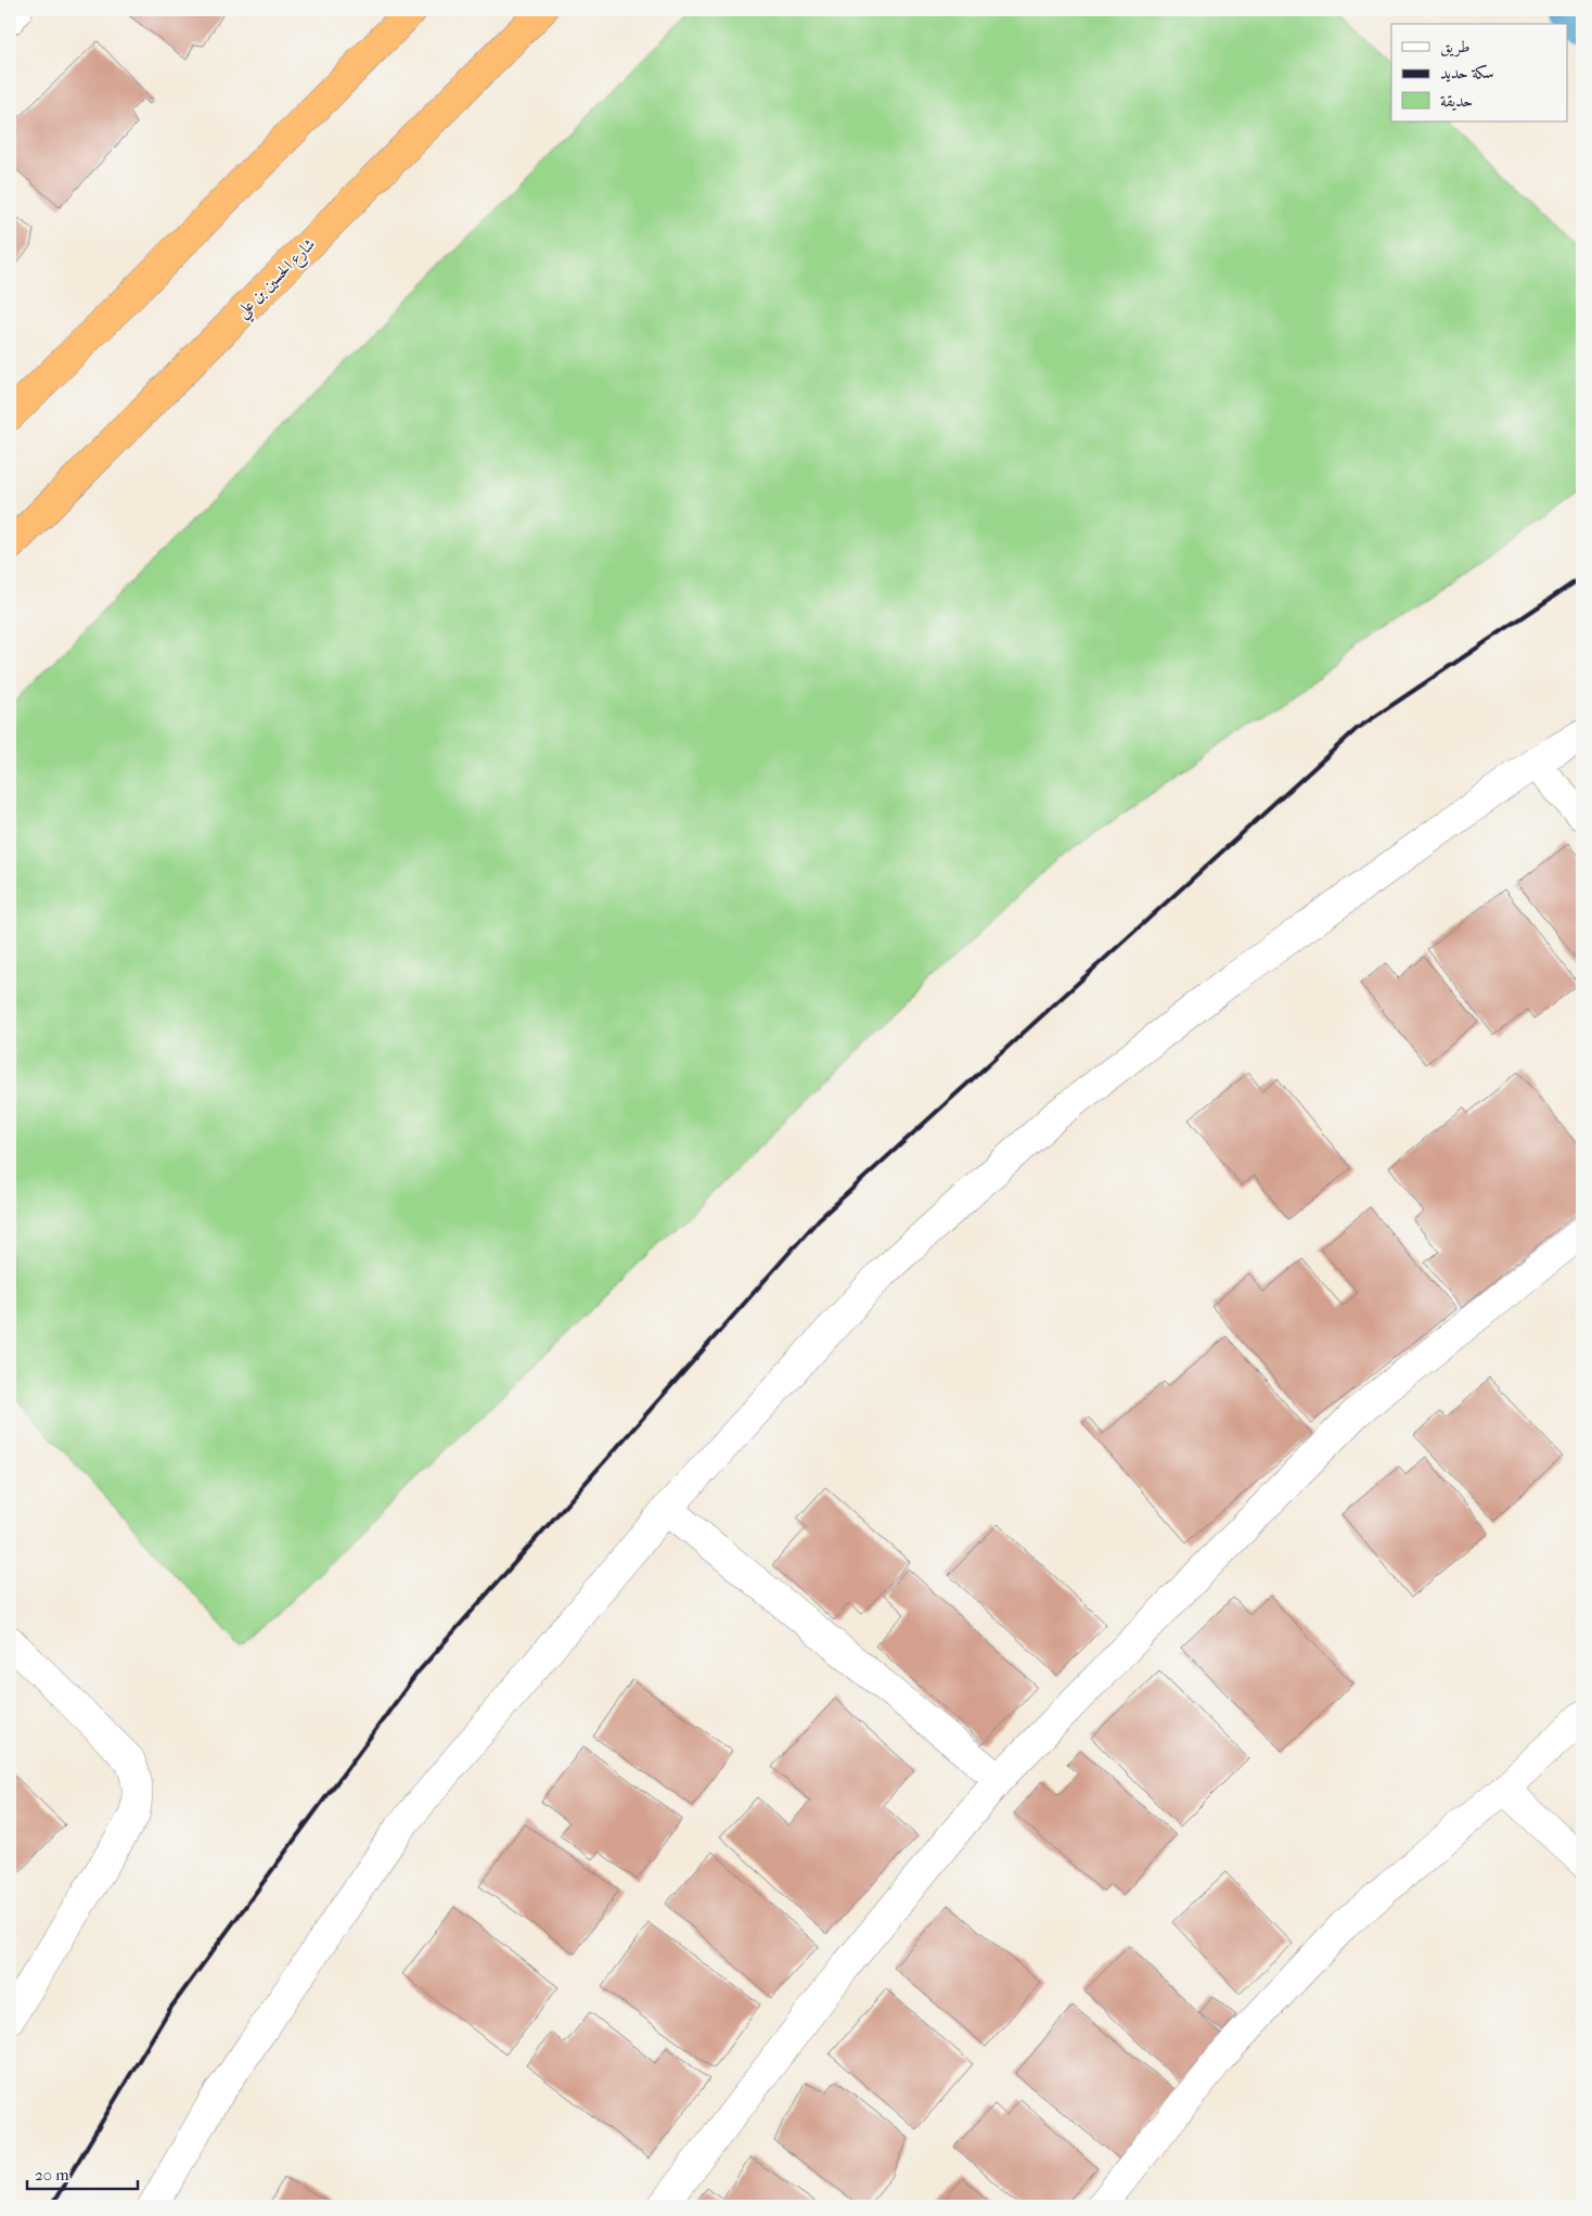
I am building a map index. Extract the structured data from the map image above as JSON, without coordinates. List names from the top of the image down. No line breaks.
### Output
{"streets":{"highway":["شارع الحسين بن علي"]},"legend":["طريق","سكة حديد","حديقة"],"scale_bar":"20 m"}
